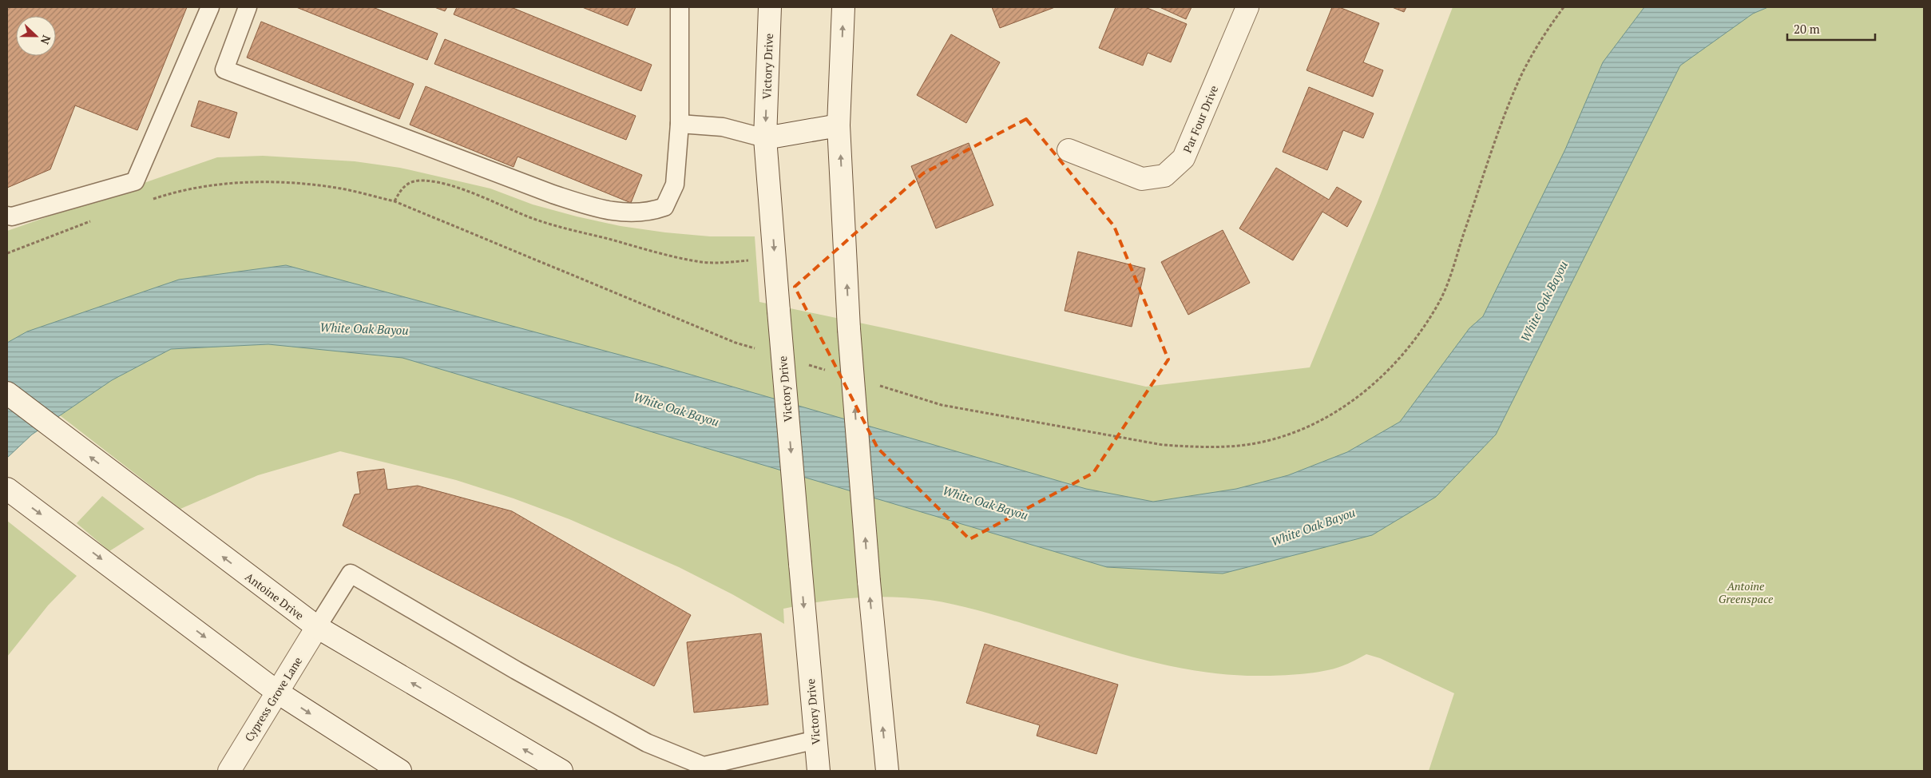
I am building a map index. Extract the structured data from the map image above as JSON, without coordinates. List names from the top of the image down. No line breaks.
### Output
{"streets":{"main road":["Victory Drive","Par Four Drive","Antoine Drive","Cypress Grove Lane"]},"crossings":[["Antoine Drive","Cypress Grove Lane"]],"water":["White Oak Bayou"],"parks":["Antoine Greenspace"],"scale_bar":"20 m","north":"right"}
